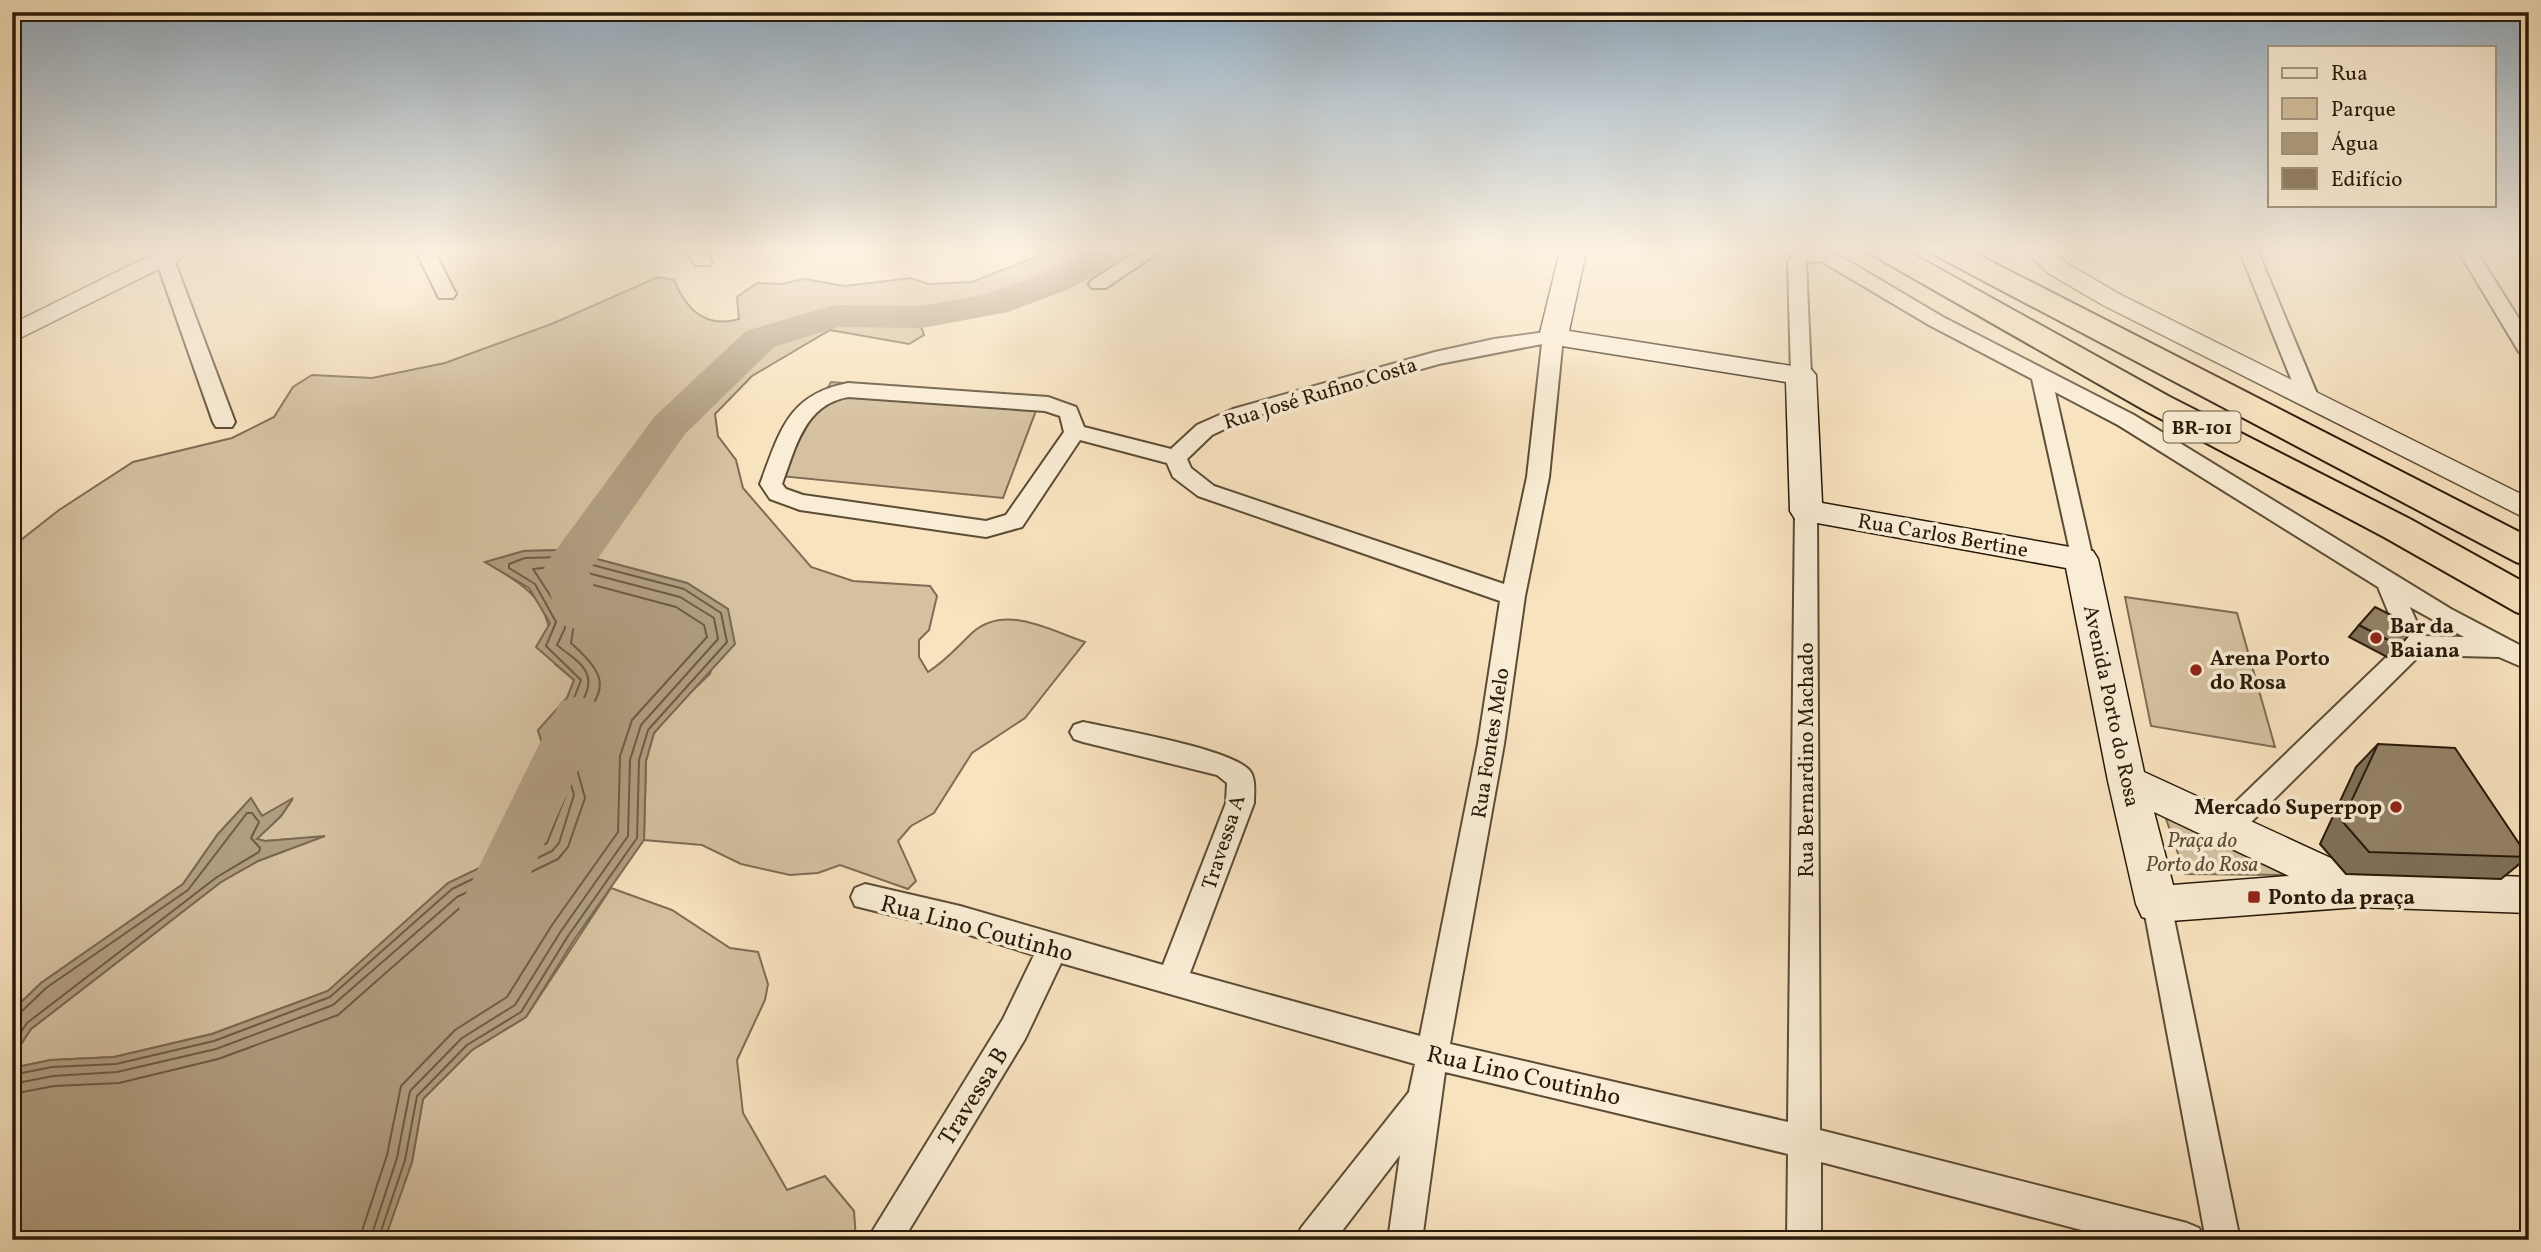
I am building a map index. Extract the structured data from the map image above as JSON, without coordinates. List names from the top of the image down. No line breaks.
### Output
{"streets":{"highway":["BR-101"],"main road":["Rua José Rufino Costa","Rua Carlos Bertine","Avenida Porto do Rosa","Rua Fontes Melo","Rua Bernardino Machado"],"street":["Travessa A","Rua Lino Coutinho","Travessa B"]},"crossings":[["Rua José Rufino Costa","Rua Fontes Melo"],["Rua José Rufino Costa","Rua Bernardino Machado"],["Rua Carlos Bertine","Avenida Porto do Rosa"],["Rua Carlos Bertine","Rua Bernardino Machado"],["Rua Fontes Melo","Rua Lino Coutinho"],["Rua Bernardino Machado","Rua Lino Coutinho"],["Travessa A","Rua Lino Coutinho"],["Rua Lino Coutinho","Travessa B"]],"parks":["Praça do Porto do Rosa"],"places":{"other":["Bar da Baiana","Arena Porto do Rosa","Mercado Superpop"],"transit":["Ponto da praça"]},"legend":["Rua","Parque","Água","Edifício"]}
